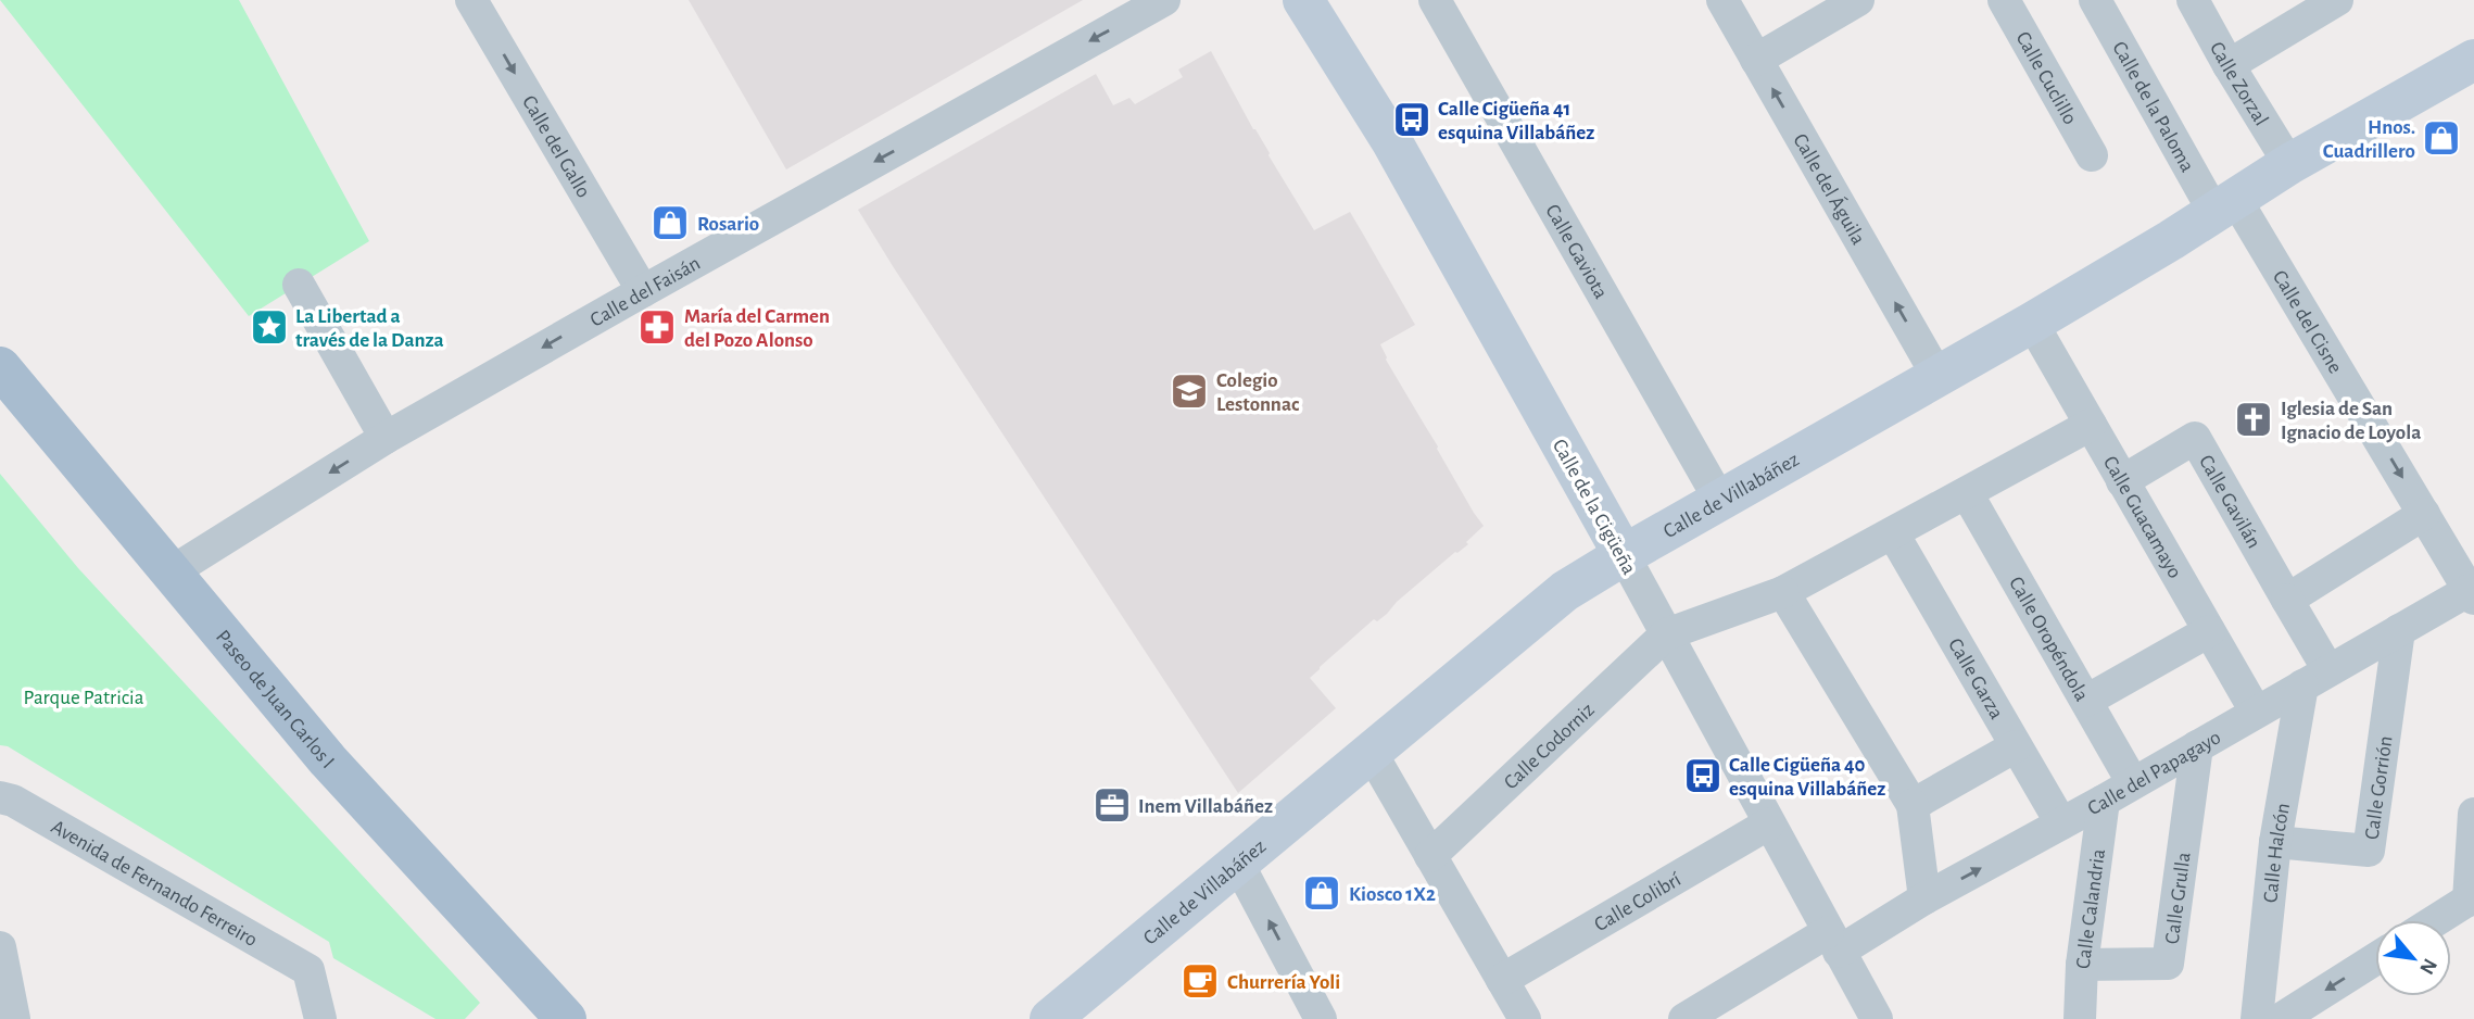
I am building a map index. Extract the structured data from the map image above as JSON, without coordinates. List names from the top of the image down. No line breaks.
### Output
{"streets":{"main road":["Calle de Villabáñez","Calle de la Cigüeña","Paseo de Juan Carlos I"],"street":["Calle Cuclillo","Calle Zorzal","Calle de la Paloma","Calle del Gallo","Calle del Águila","Calle Gaviota","Calle del Faisán","Calle del Cisne","Calle Gavilán","Calle Guacamayo","Calle Oropéndola","Calle Garza","Calle Codorniz","Calle del Papagayo","Calle Gorrión","Calle Halcón","Avenida de Fernando Ferreiro","Calle Grulla","Calle Colibrí","Calle Calandria"]},"crossings":[["Calle Zorzal","Calle de Villabáñez"],["Calle de la Paloma","Calle del Cisne"],["Calle de la Paloma","Calle de Villabáñez"],["Calle del Gallo","Calle del Faisán"],["Calle del Águila","Calle de Villabáñez"],["Calle Gaviota","Calle de Villabáñez"],["Calle del Faisán","Paseo de Juan Carlos I"],["Calle del Cisne","Calle de Villabáñez"],["Calle del Cisne","Calle del Papagayo"],["Calle de Villabáñez","Calle de la Cigüeña"],["Calle de Villabáñez","Calle Guacamayo"],["Calle Gavilán","Calle Guacamayo"],["Calle Gavilán","Calle del Papagayo"],["Calle Gavilán","Calle Halcón"],["Calle de la Cigüeña","Calle Codorniz"],["Calle de la Cigüeña","Calle del Papagayo"],["Calle de la Cigüeña","Calle Colibrí"],["Calle Guacamayo","Calle del Papagayo"],["Calle Oropéndola","Calle del Papagayo"],["Calle Garza","Calle del Papagayo"],["Calle del Papagayo","Calle Gorrión"],["Calle del Papagayo","Calle Halcón"],["Calle del Papagayo","Calle Grulla"],["Calle del Papagayo","Calle Calandria"],["Calle Gorrión","Calle Halcón"],["Calle Grulla","Calle Calandria"]],"one_way":["Calle del Gallo","Calle del Águila","Calle del Faisán","Calle del Cisne"],"parks":["Parque Patricia"],"places":{"bus stop":["Calle Cigüeña 41 esquina Villabáñez","Calle Cigüeña 40 esquina Villabáñez"],"shop":["Hnos. Cuadrillero","Rosario","Kiosco 1X2"],"place":["La Libertad a través de la Danza"],"pharmacy":["María del Carmen del Pozo Alonso"],"school or university":["Colegio Lestonnac"],"church":["Iglesia de San Ignacio de Loyola"],"office":["Inem Villabáñez"],"cafe":["Churrería Yoli"]},"north":"bottom right"}
